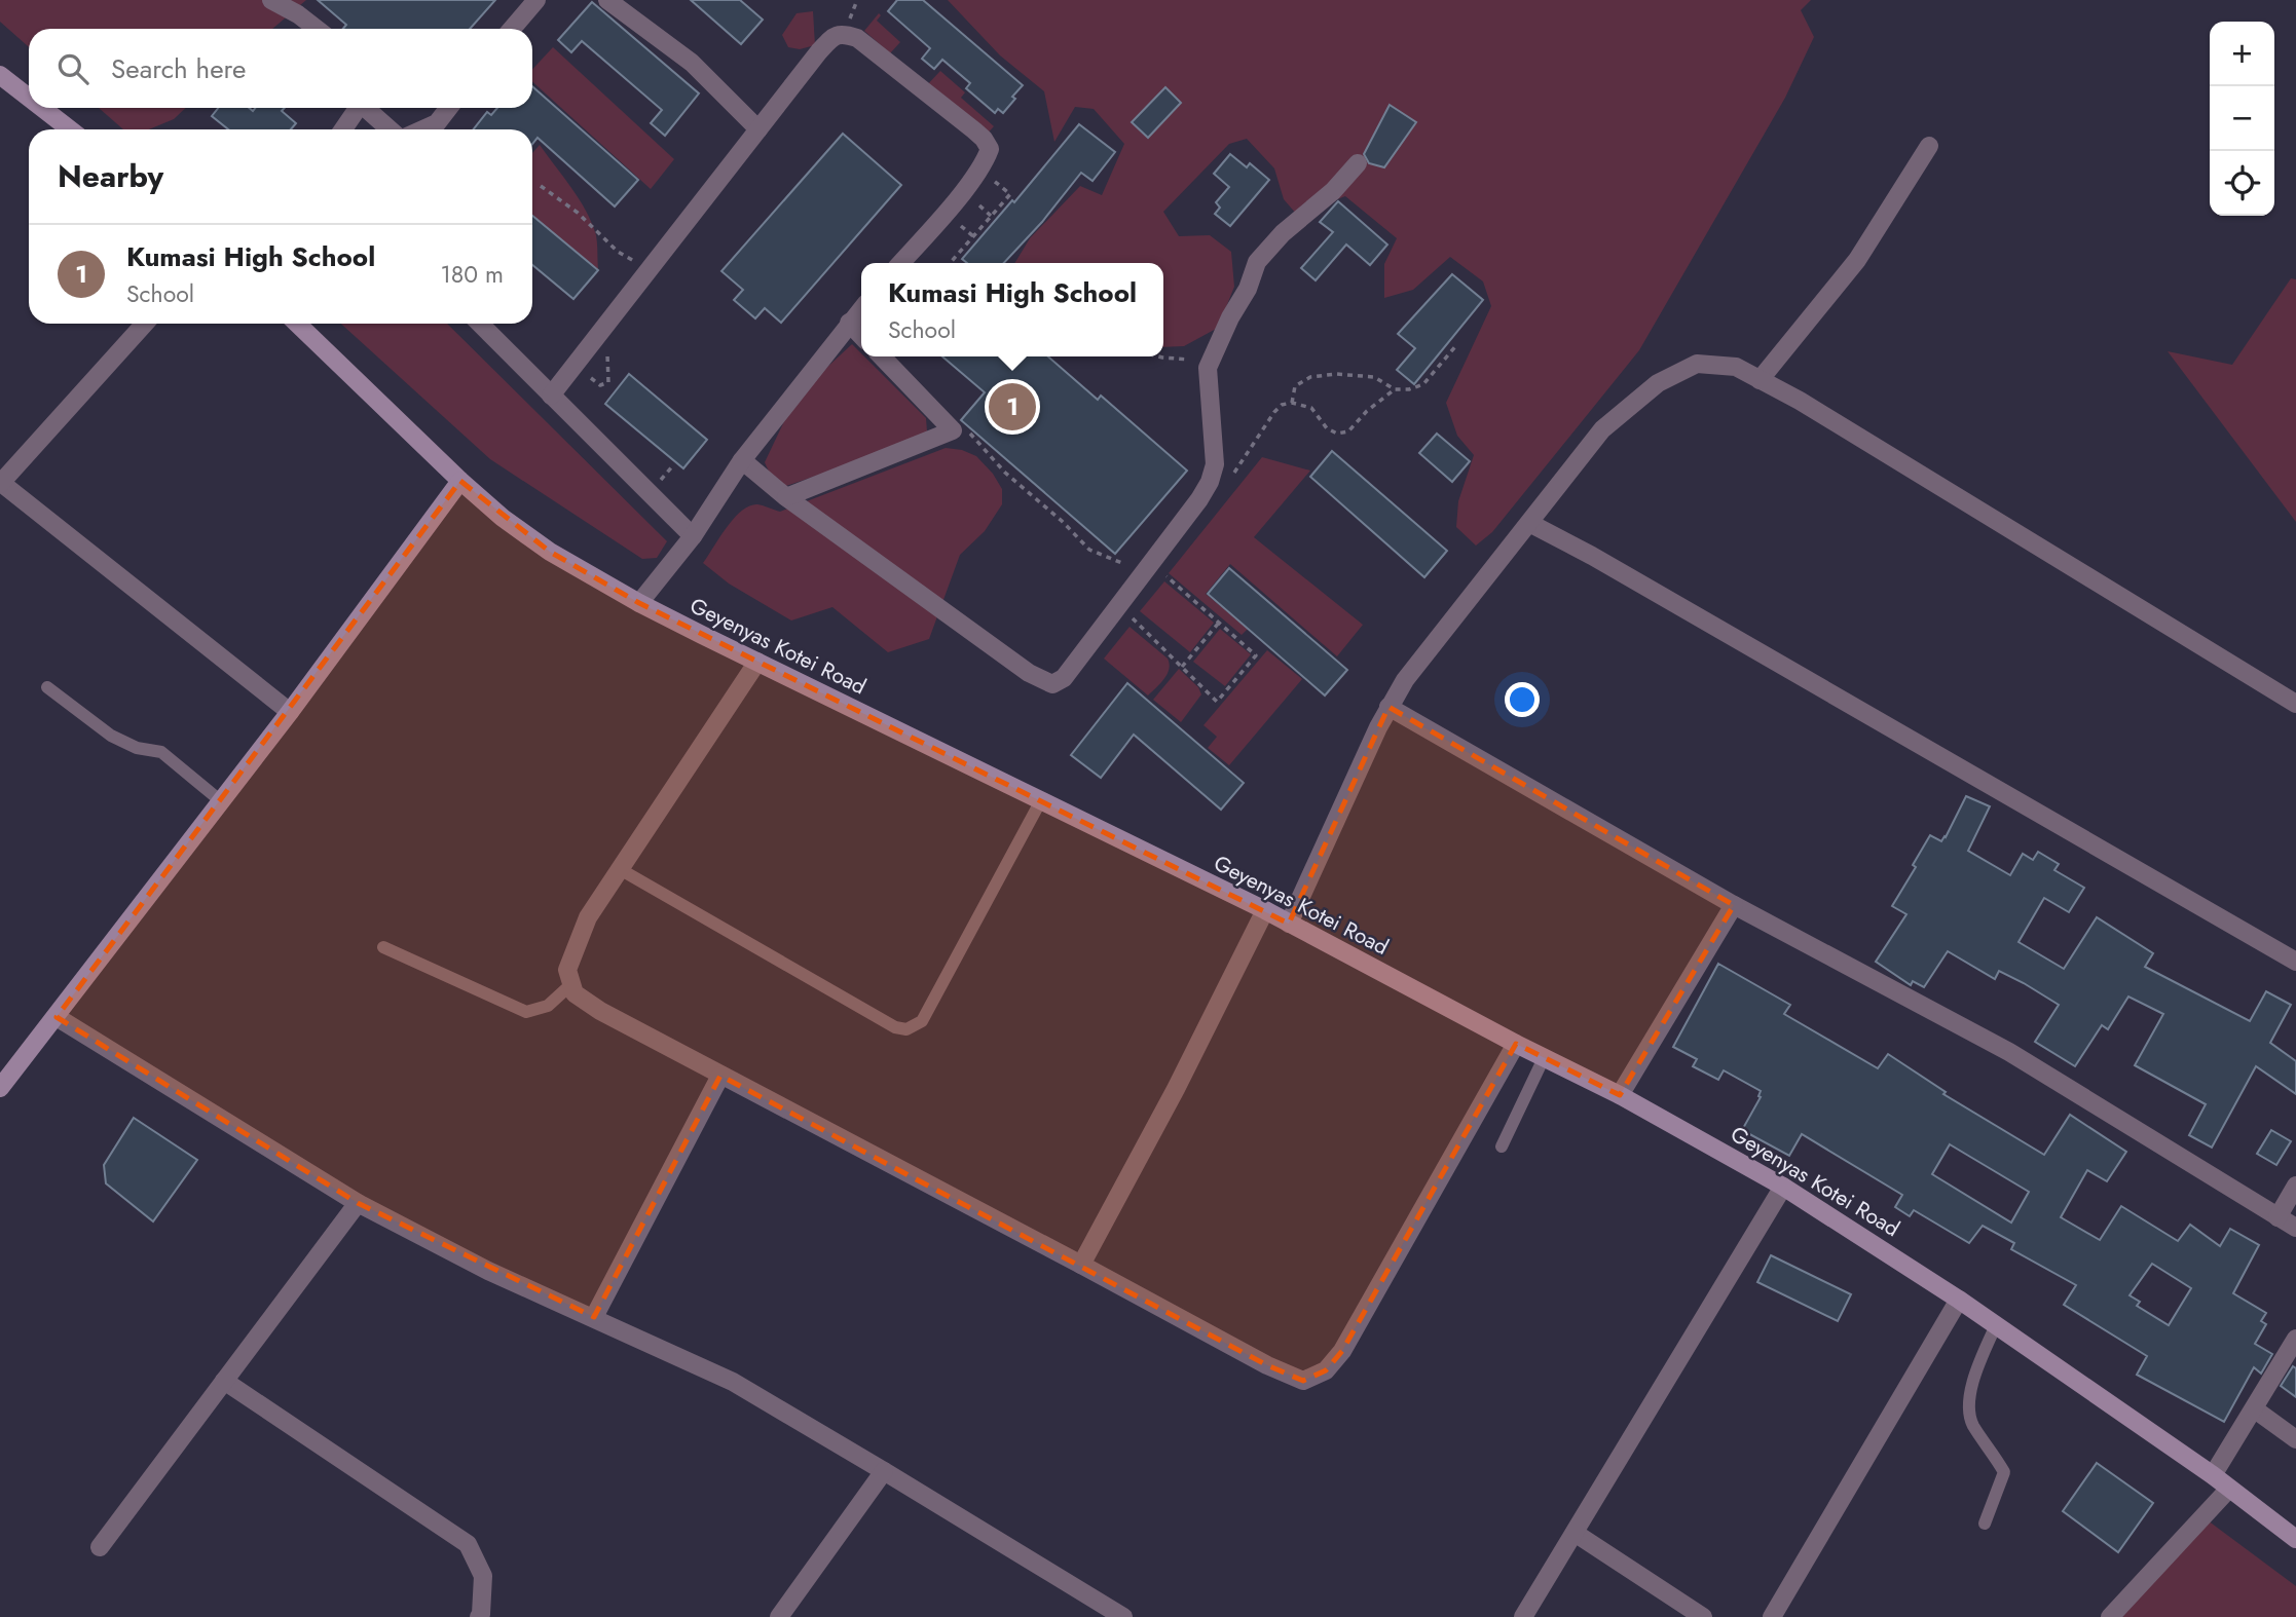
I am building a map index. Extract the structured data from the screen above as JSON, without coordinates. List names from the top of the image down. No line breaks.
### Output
{"streets":{"street":["Geyenyas Kotei Road"]},"page":{"map_buttons":["+","−"],"search":"Search here","heading":"Nearby","list":[{"mark":"1","name":"Kumasi High School","note":"School","value":"180 m"}],"popup":["Kumasi High School","School"],"pins":"1"}}
